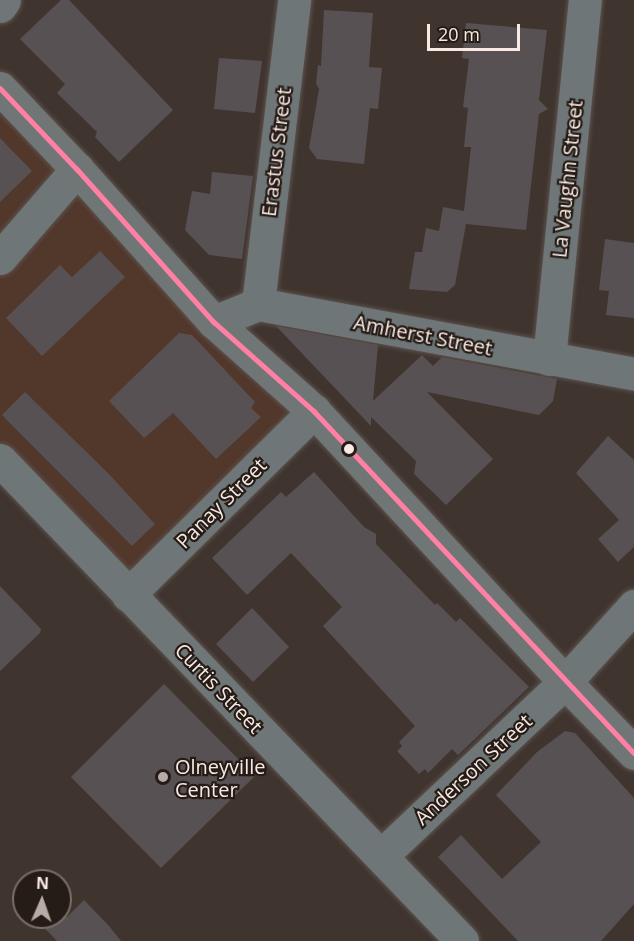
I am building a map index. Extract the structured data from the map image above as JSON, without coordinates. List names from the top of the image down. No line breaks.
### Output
{"streets":{"street":["Erastus Street","La Vaughn Street","Amherst Street","Panay Street","Curtis Street","Anderson Street"]},"crossings":[["Erastus Street","Amherst Street"],["La Vaughn Street","Amherst Street"],["Panay Street","Curtis Street"],["Curtis Street","Anderson Street"]],"places":["Olneyville Center"],"scale_bar":"20 m","north":"top"}
